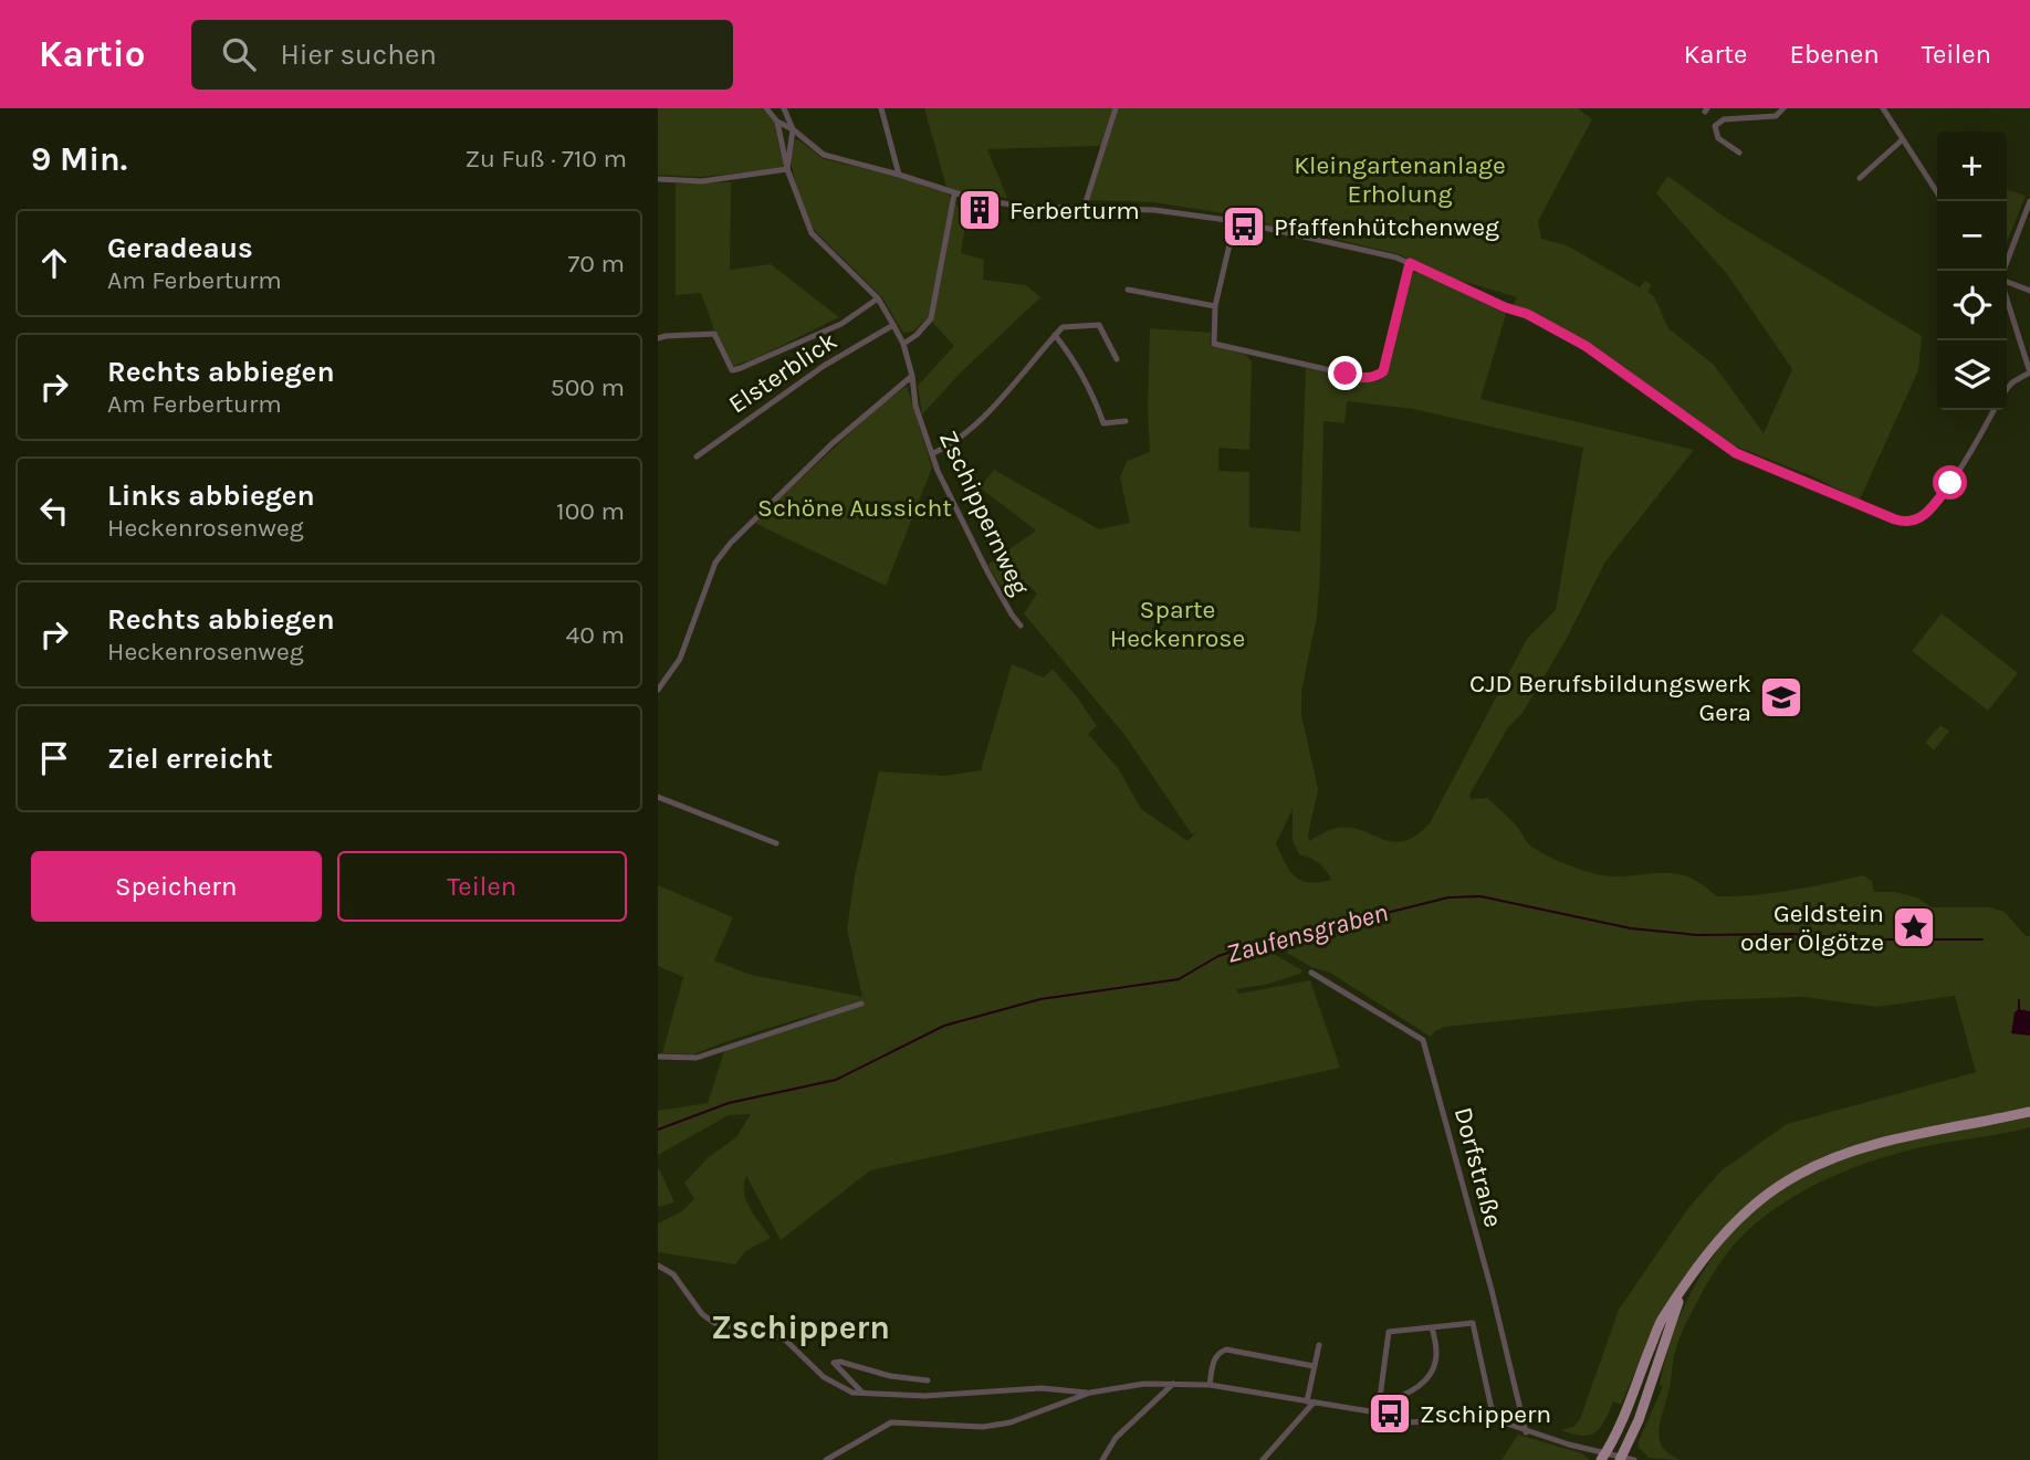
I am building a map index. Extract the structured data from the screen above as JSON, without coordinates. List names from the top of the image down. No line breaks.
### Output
{"streets":{"street":["Elsterblick","Zschippernweg","Dorfstraße"]},"crossings":[["Elsterblick","Zschippernweg"]],"districts":["Zschippern"],"water":["Zaufensgraben"],"parks":["Kleingartenanlage Erholung","Schöne Aussicht","Sparte Heckenrose"],"places":{"building":["Ferberturm"],"bus stop":["Pfaffenhütchenweg","Zschippern"],"school or university":["CJD Berufsbildungswerk Gera"],"place":["Geldstein oder Ölgötze"]},"page":{"header":"Kartio","search":"Hier suchen","nav":["Karte","Ebenen","Teilen"],"heading":["9 Min.","Zu Fuß · 710 m"],"map_buttons":["+","−"],"list":[["Geradeaus","Am Ferberturm","70 m"],["Rechts abbiegen","Am Ferberturm","500 m"],["Links abbiegen","Heckenrosenweg","100 m"],["Rechts abbiegen","Heckenrosenweg","40 m"],"Ziel erreicht"],"buttons":["Speichern","Teilen"]}}
